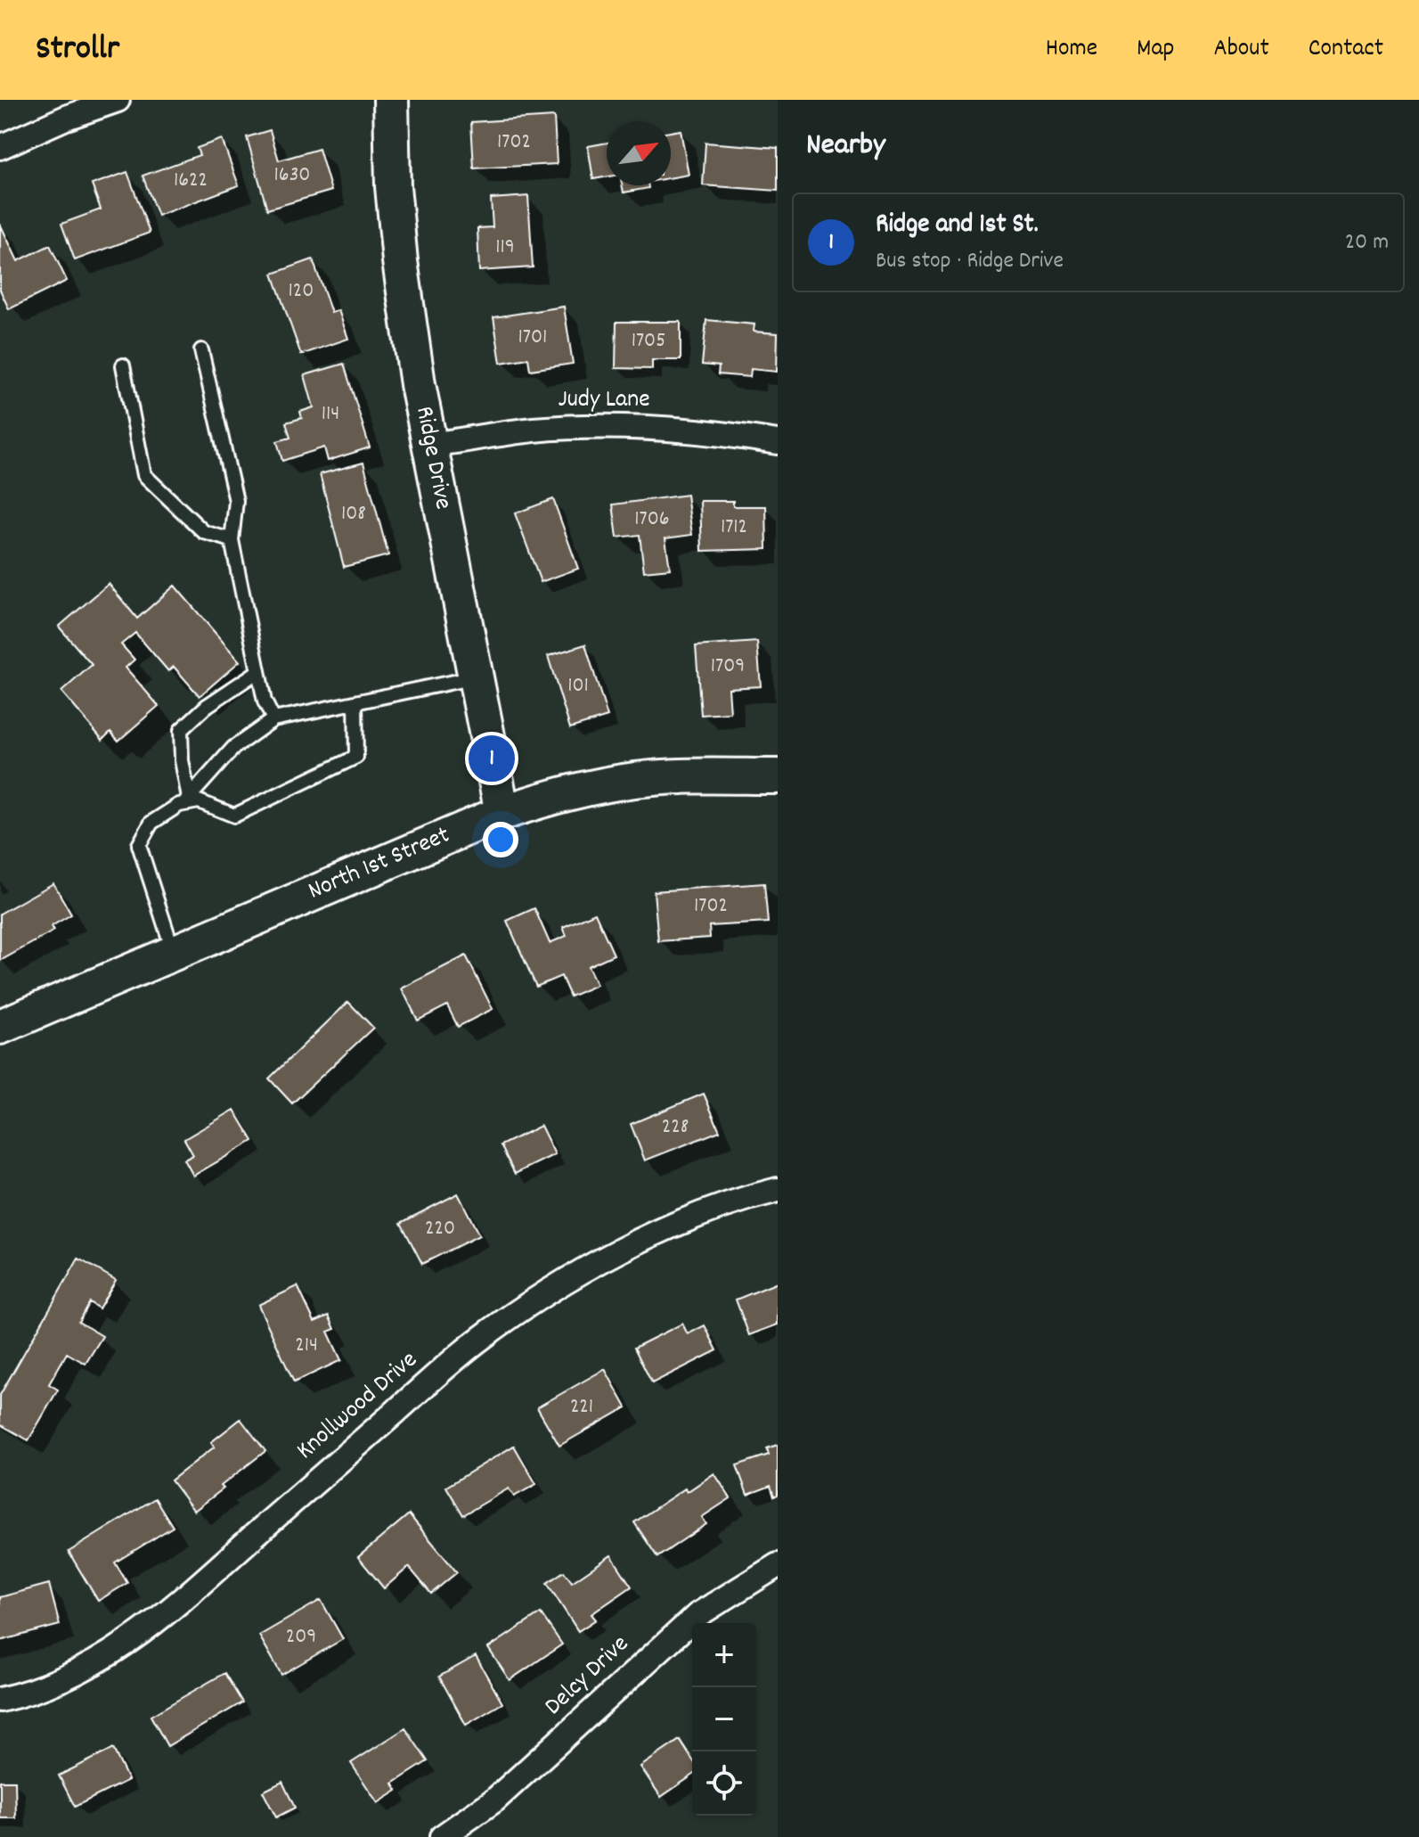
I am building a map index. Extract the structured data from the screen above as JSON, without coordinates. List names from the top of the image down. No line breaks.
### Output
{"streets":{"street":["Judy Lane","Ridge Drive","North 1st Street","Knollwood Drive","Delcy Drive"]},"crossings":[["Judy Lane","Ridge Drive"],["Ridge Drive","North 1st Street"]],"house_numbers":["1702","1630","1622","119","120","1701","1705","114","108","1706","1712","1709","101","1702","228","220","214","221","209"],"north":"top right","page":{"header":"Strollr","nav":["Home","Map","About","Contact"],"heading":"Nearby","list":[{"mark":"1","name":"Ridge and 1st St.","note":"Bus stop · Ridge Drive","value":"20 m"}],"pins":"1","map_buttons":["+","−"]}}
